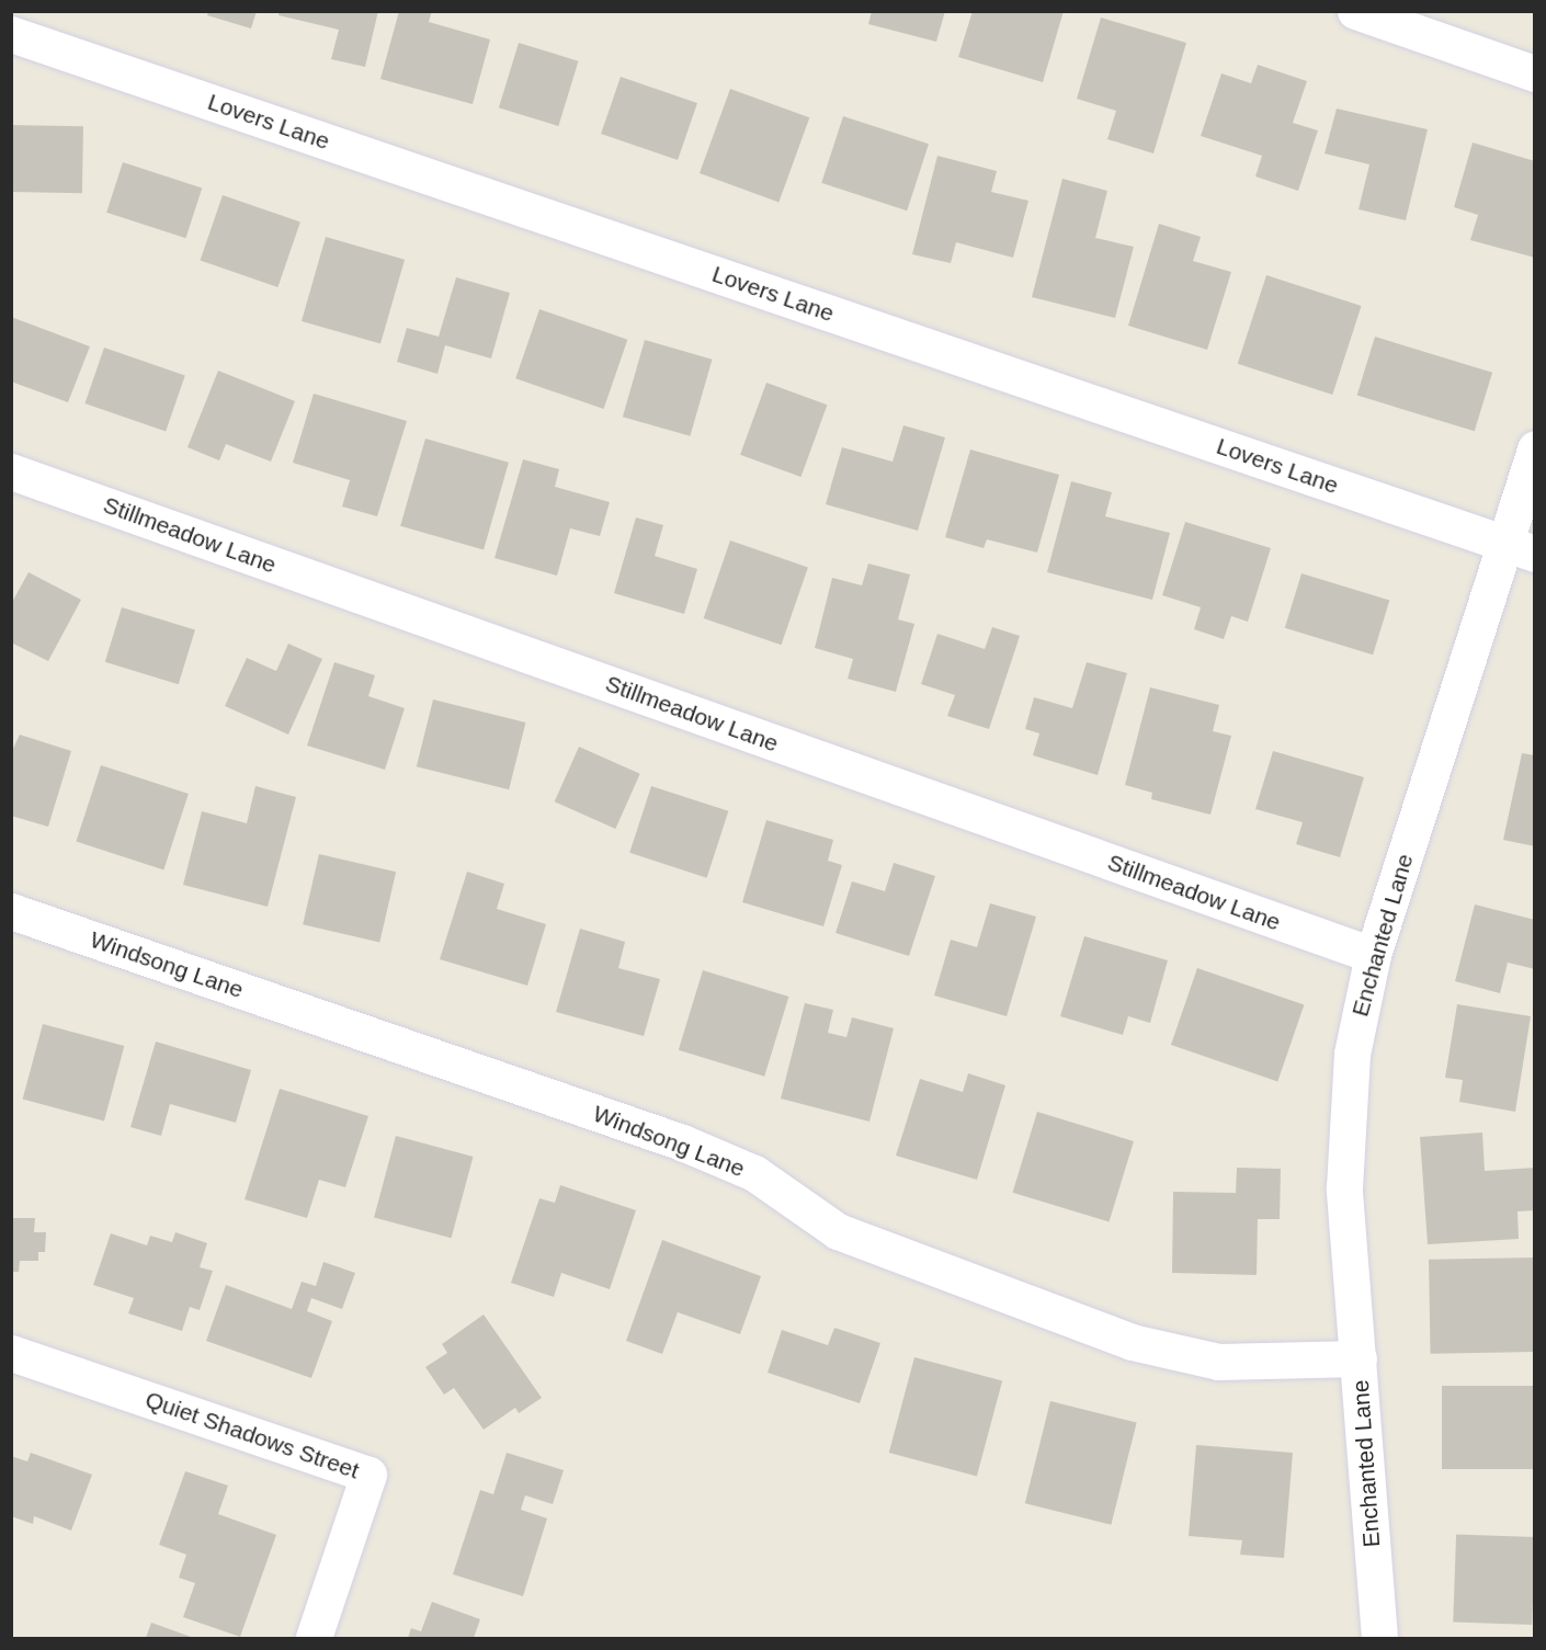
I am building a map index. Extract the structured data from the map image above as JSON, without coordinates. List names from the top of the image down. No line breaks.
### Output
{"streets":{"street":["Lovers Lane","Stillmeadow Lane","Enchanted Lane","Windsong Lane","Quiet Shadows Street"]},"crossings":[["Lovers Lane","Enchanted Lane"],["Stillmeadow Lane","Enchanted Lane"],["Enchanted Lane","Windsong Lane"]]}
